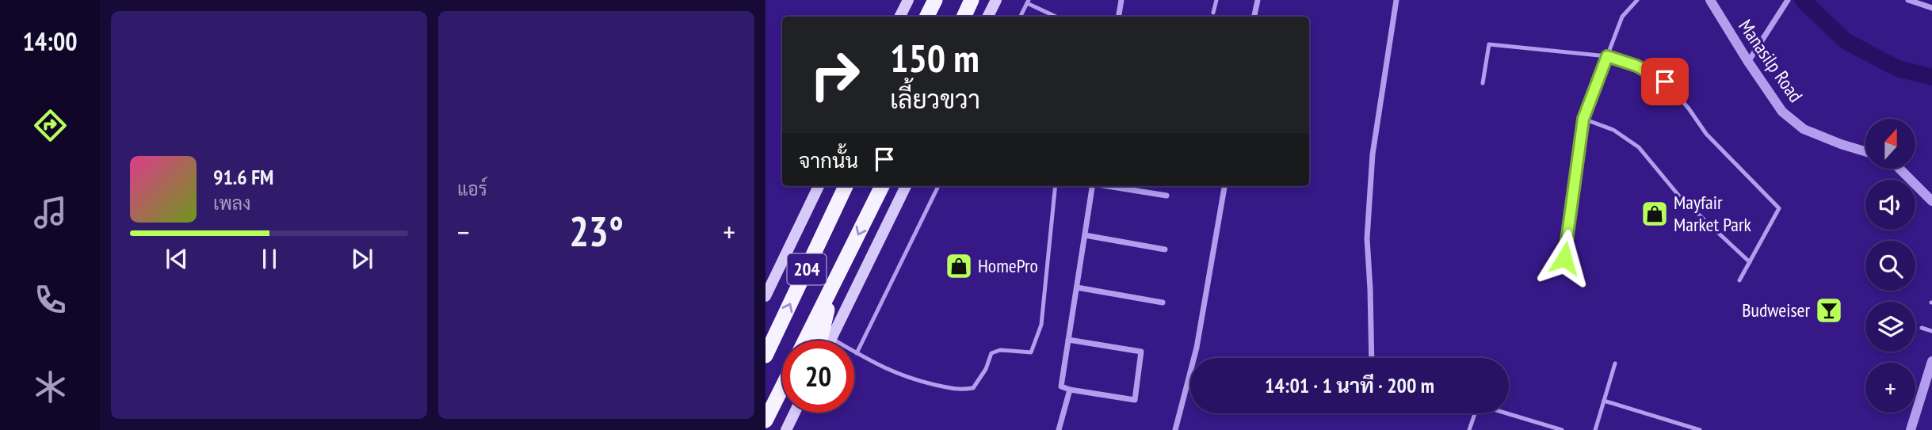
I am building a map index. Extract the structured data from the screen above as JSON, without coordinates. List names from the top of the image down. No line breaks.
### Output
{"streets":{"highway":["204"],"street":["Manasilp Road"]},"places":{"shop":["Mayfair Market Park","HomePro"],"bar":["Budweiser"]},"north":"top","page":{"tabs":"14:00","tile":"แอร์","turn":["150 m","เลี้ยวขวา"],"map_buttons":"+","then":"จากนั้น","song":["91.6 FM","เพลง"],"heat":["−","23°","+"],"limit":"20","trip":"14:01 · 1 นาที · 200 m"}}
